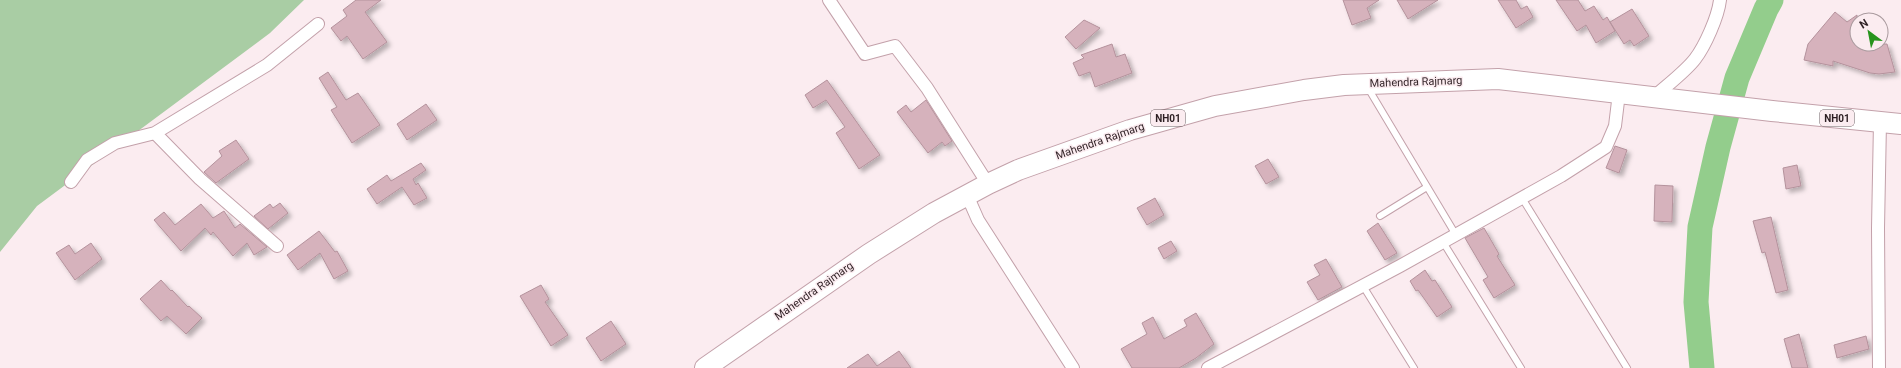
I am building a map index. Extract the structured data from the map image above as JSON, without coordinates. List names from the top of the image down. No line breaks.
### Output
{"streets":{"highway":["Mahendra Rajmarg","NH01"]},"crossings":[["Mahendra Rajmarg","NH01"]],"north":"top left"}
